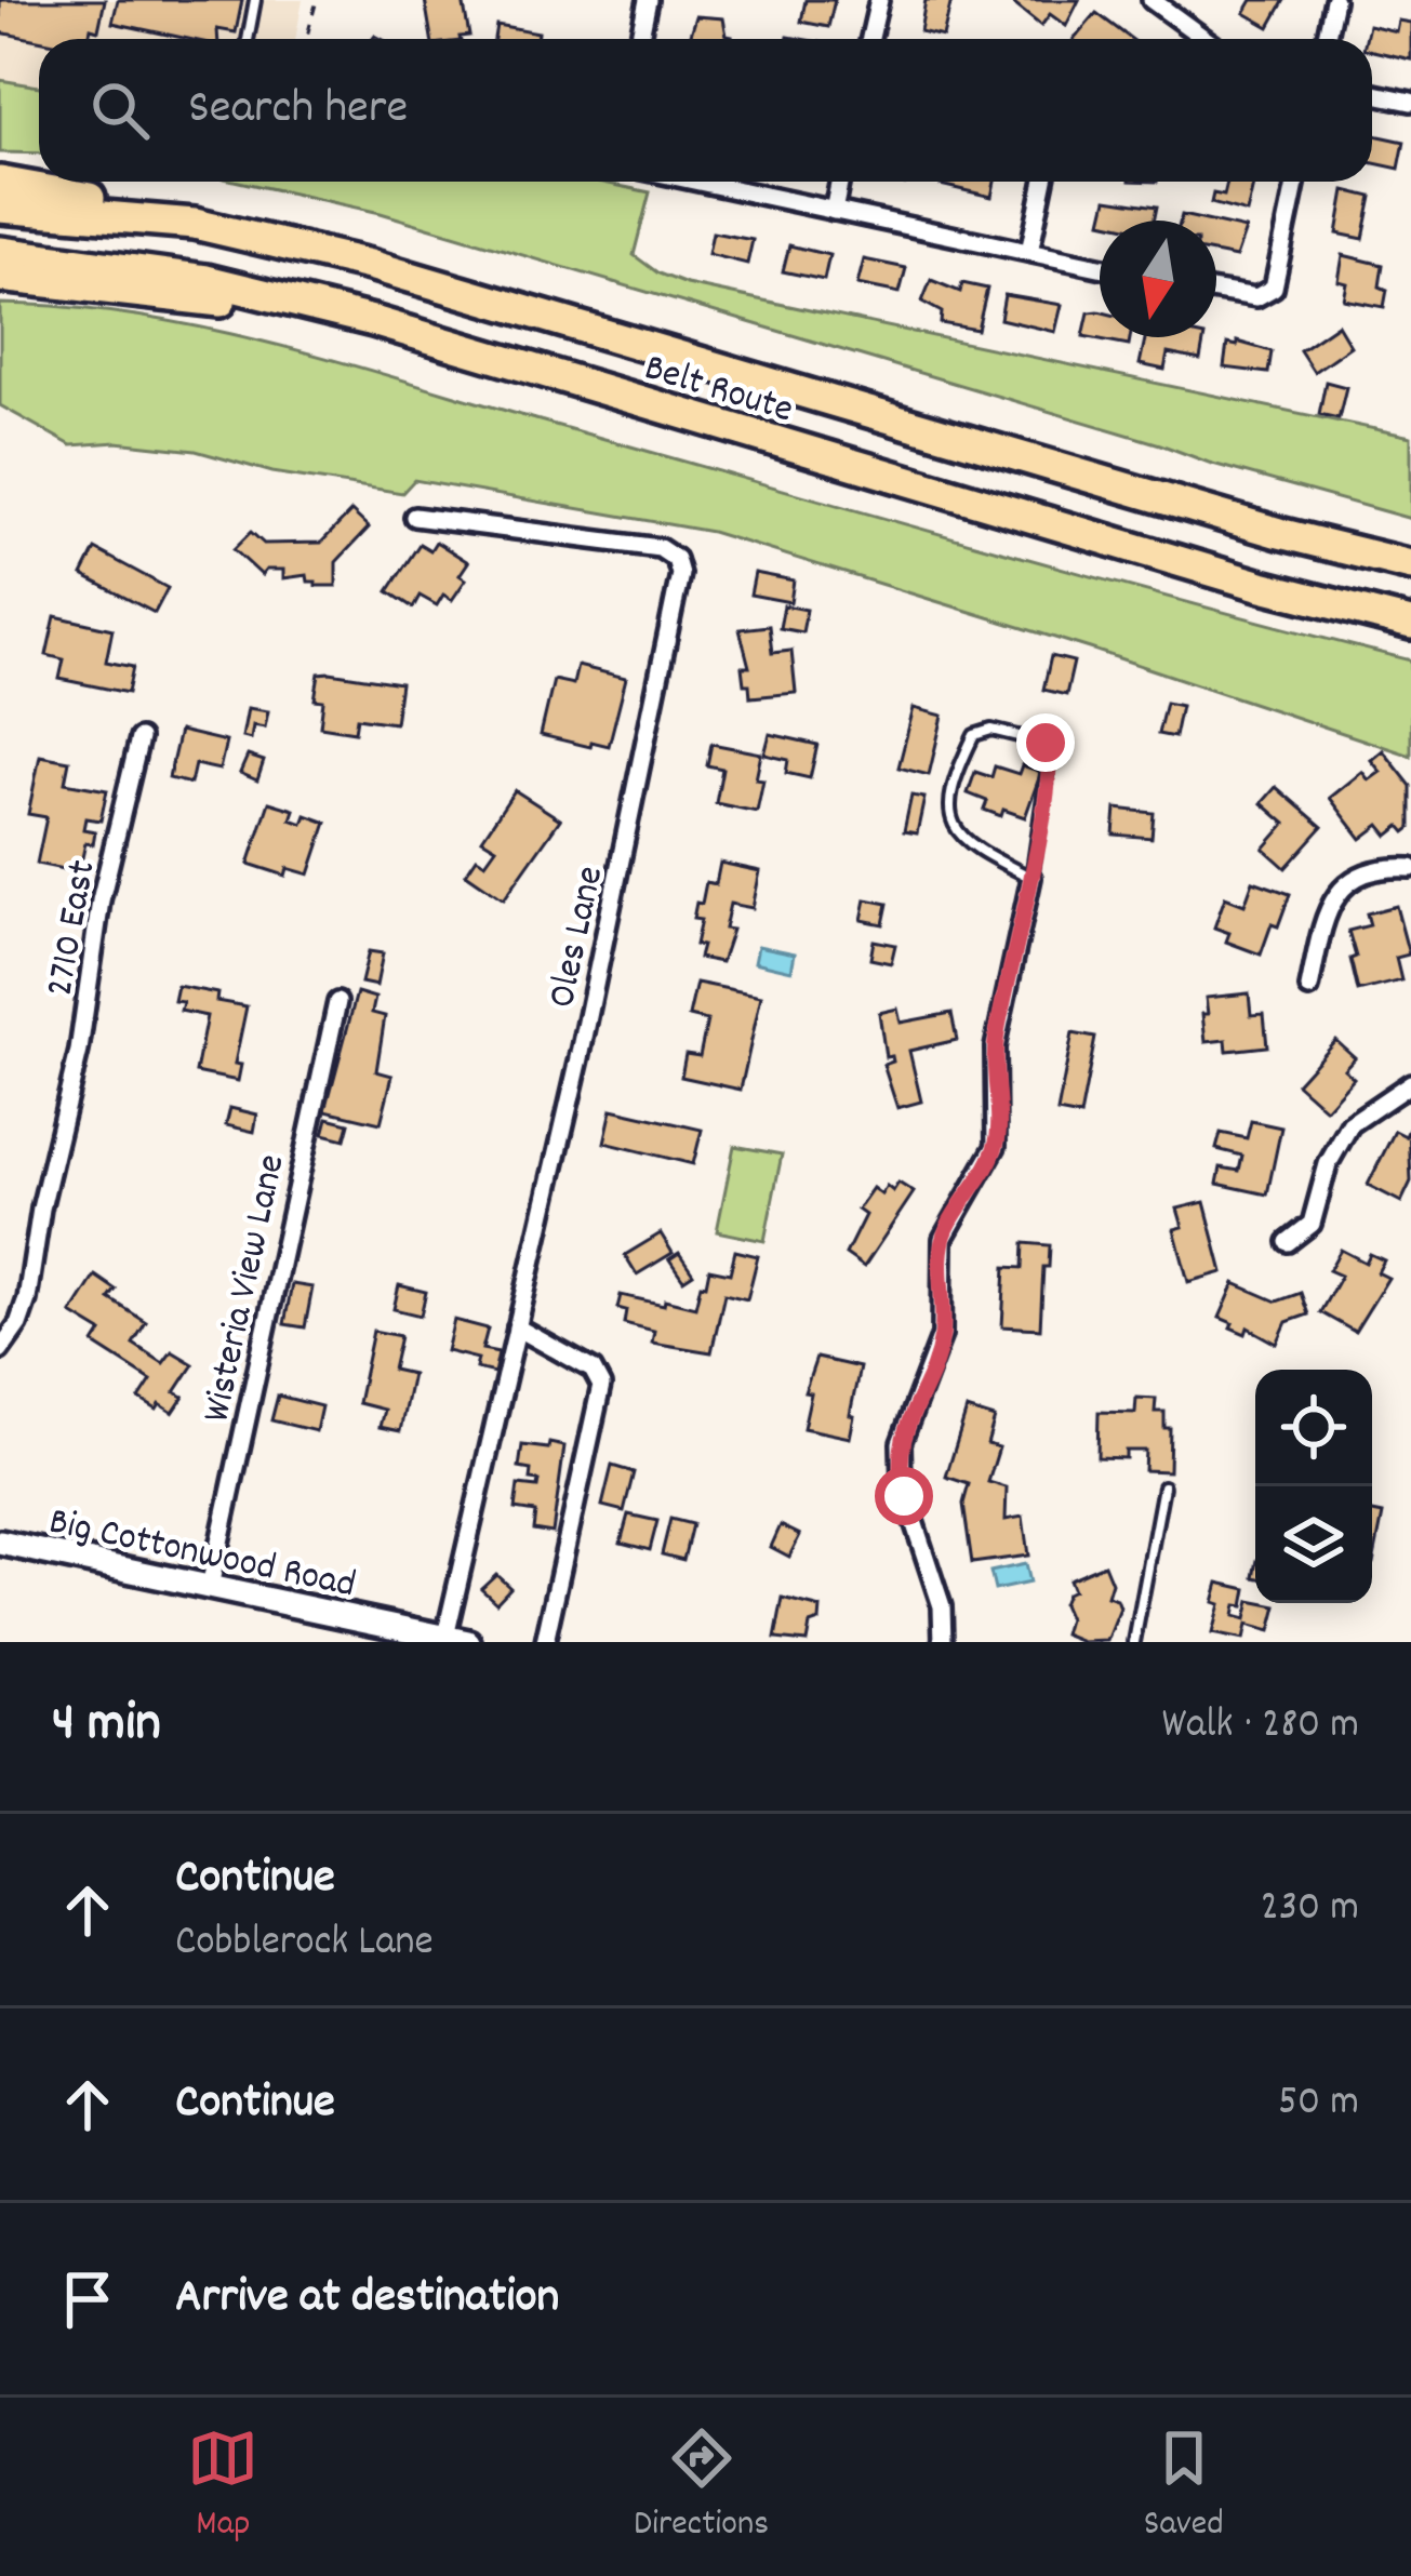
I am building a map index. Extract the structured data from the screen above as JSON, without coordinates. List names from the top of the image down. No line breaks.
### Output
{"streets":{"highway":["Belt Route"],"main road":["Big Cottonwood Road"],"street":["2710 East","Oles Lane","Wisteria View Lane"]},"crossings":[["Oles Lane","Big Cottonwood Road"],["Wisteria View Lane","Big Cottonwood Road"]],"north":"bottom","page":{"search":"Search here","heading":["4 min","Walk · 280 m"],"list":[["Continue","Cobblerock Lane","230 m"],["Continue","50 m"],"Arrive at destination"],"nav":["Map","Directions","Saved"]}}
